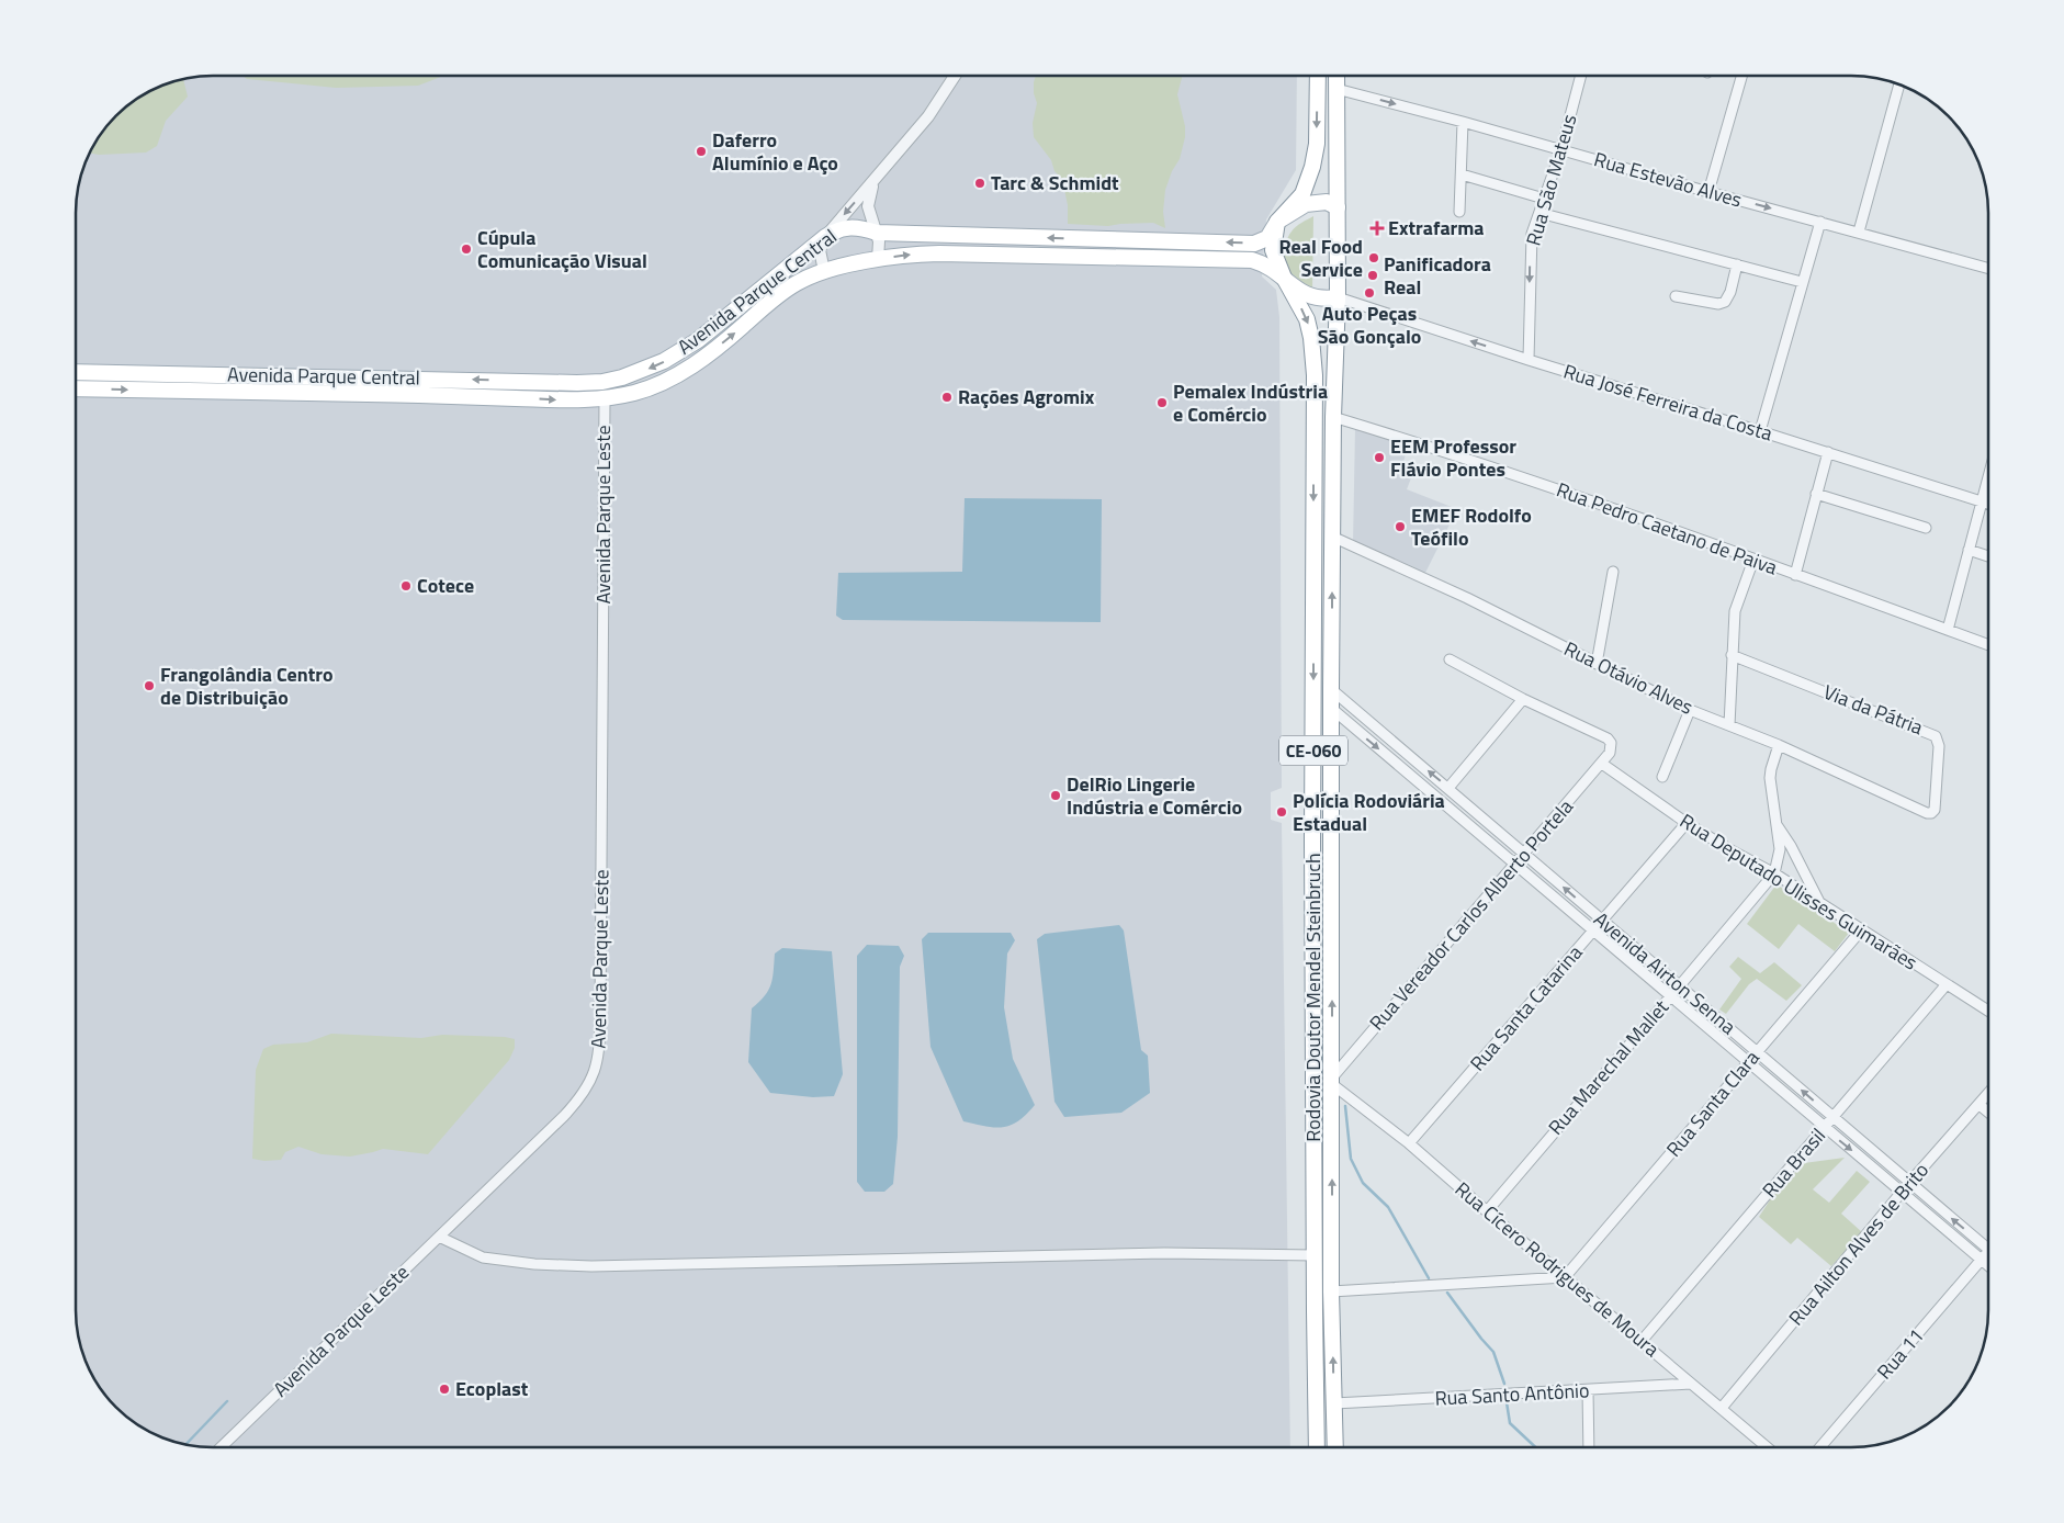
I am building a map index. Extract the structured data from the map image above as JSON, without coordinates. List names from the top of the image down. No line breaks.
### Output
{"streets":{"main road":["Avenida Parque Central","CE-060","Rodovia Doutor Mendel Steinbruch"],"street":["Rua São Mateus","Rua Estevão Alves","Rua José Ferreira da Costa","Avenida Parque Leste","Rua Pedro Caetano de Paiva","Rua Otávio Alves","Via da Pátria","Rua Deputado Ulisses Guimarães","Rua Vereador Carlos Alberto Portela","Avenida Airton Senna","Rua Santa Catarina","Rua Marechal Mallet","Rua Santa Clara","Rua Brasil","Rua Ailton Alves de Brito","Rua Cícero Rodrigues de Moura","Rua 11","Rua Santo Antônio"]},"crossings":[["Rua São Mateus","Rua Estevão Alves"],["Rua São Mateus","Rua José Ferreira da Costa"],["Rua Estevão Alves","Rodovia Doutor Mendel Steinbruch"],["Avenida Parque Central","Rua José Ferreira da Costa"],["Avenida Parque Central","Avenida Parque Leste"],["Avenida Parque Central","Rodovia Doutor Mendel Steinbruch"],["Rua José Ferreira da Costa","Rodovia Doutor Mendel Steinbruch"],["Rua Pedro Caetano de Paiva","Rodovia Doutor Mendel Steinbruch"],["Rua Otávio Alves","Via da Pátria"],["Rua Otávio Alves","Rodovia Doutor Mendel Steinbruch"],["Rua Otávio Alves","Rua Marechal Mallet"],["Rua Deputado Ulisses Guimarães","Rua Vereador Carlos Alberto Portela"],["Rua Deputado Ulisses Guimarães","Rua Santa Catarina"],["Rua Deputado Ulisses Guimarães","Rua Marechal Mallet"],["Rua Deputado Ulisses Guimarães","Rua Santa Clara"],["Rua Deputado Ulisses Guimarães","Rua Brasil"],["Rua Vereador Carlos Alberto Portela","Avenida Airton Senna"],["Rua Vereador Carlos Alberto Portela","Rodovia Doutor Mendel Steinbruch"],["Rua Vereador Carlos Alberto Portela","Rua Cícero Rodrigues de Moura"],["Avenida Airton Senna","Rodovia Doutor Mendel Steinbruch"],["Avenida Airton Senna","Rua Santa Catarina"],["Avenida Airton Senna","Rua Marechal Mallet"],["Avenida Airton Senna","Rua Santa Clara"],["Avenida Airton Senna","Rua Brasil"],["Avenida Airton Senna","Rua Ailton Alves de Brito"],["Avenida Airton Senna","Rua 11"],["Rodovia Doutor Mendel Steinbruch","Rua Cícero Rodrigues de Moura"],["Rodovia Doutor Mendel Steinbruch","Rua Santo Antônio"],["Rua Santa Catarina","Rua Cícero Rodrigues de Moura"],["Rua Marechal Mallet","Rua Cícero Rodrigues de Moura"],["Rua Santa Clara","Rua Cícero Rodrigues de Moura"],["Rua Brasil","Rua Cícero Rodrigues de Moura"],["Rua Ailton Alves de Brito","Rua Cícero Rodrigues de Moura"],["Rua Cícero Rodrigues de Moura","Rua Santo Antônio"]],"one_way":["Rua São Mateus"],"places":{"other":["Daferro Alumínio e Aço","Tarc & Schmidt","Cúpula Comunicação Visual","Real Food Service","Panificadora Real","Auto Peças São Gonçalo","Rações Agromix","Pemalex Indústria e Comércio","EEM Professor Flávio Pontes","EMEF Rodolfo Teófilo","Cotece","Frangolândia Centro de Distribuição","DelRio Lingerie Indústria e Comércio","Polícia Rodoviária Estadual","Ecoplast"],"health":["Extrafarma"]}}
